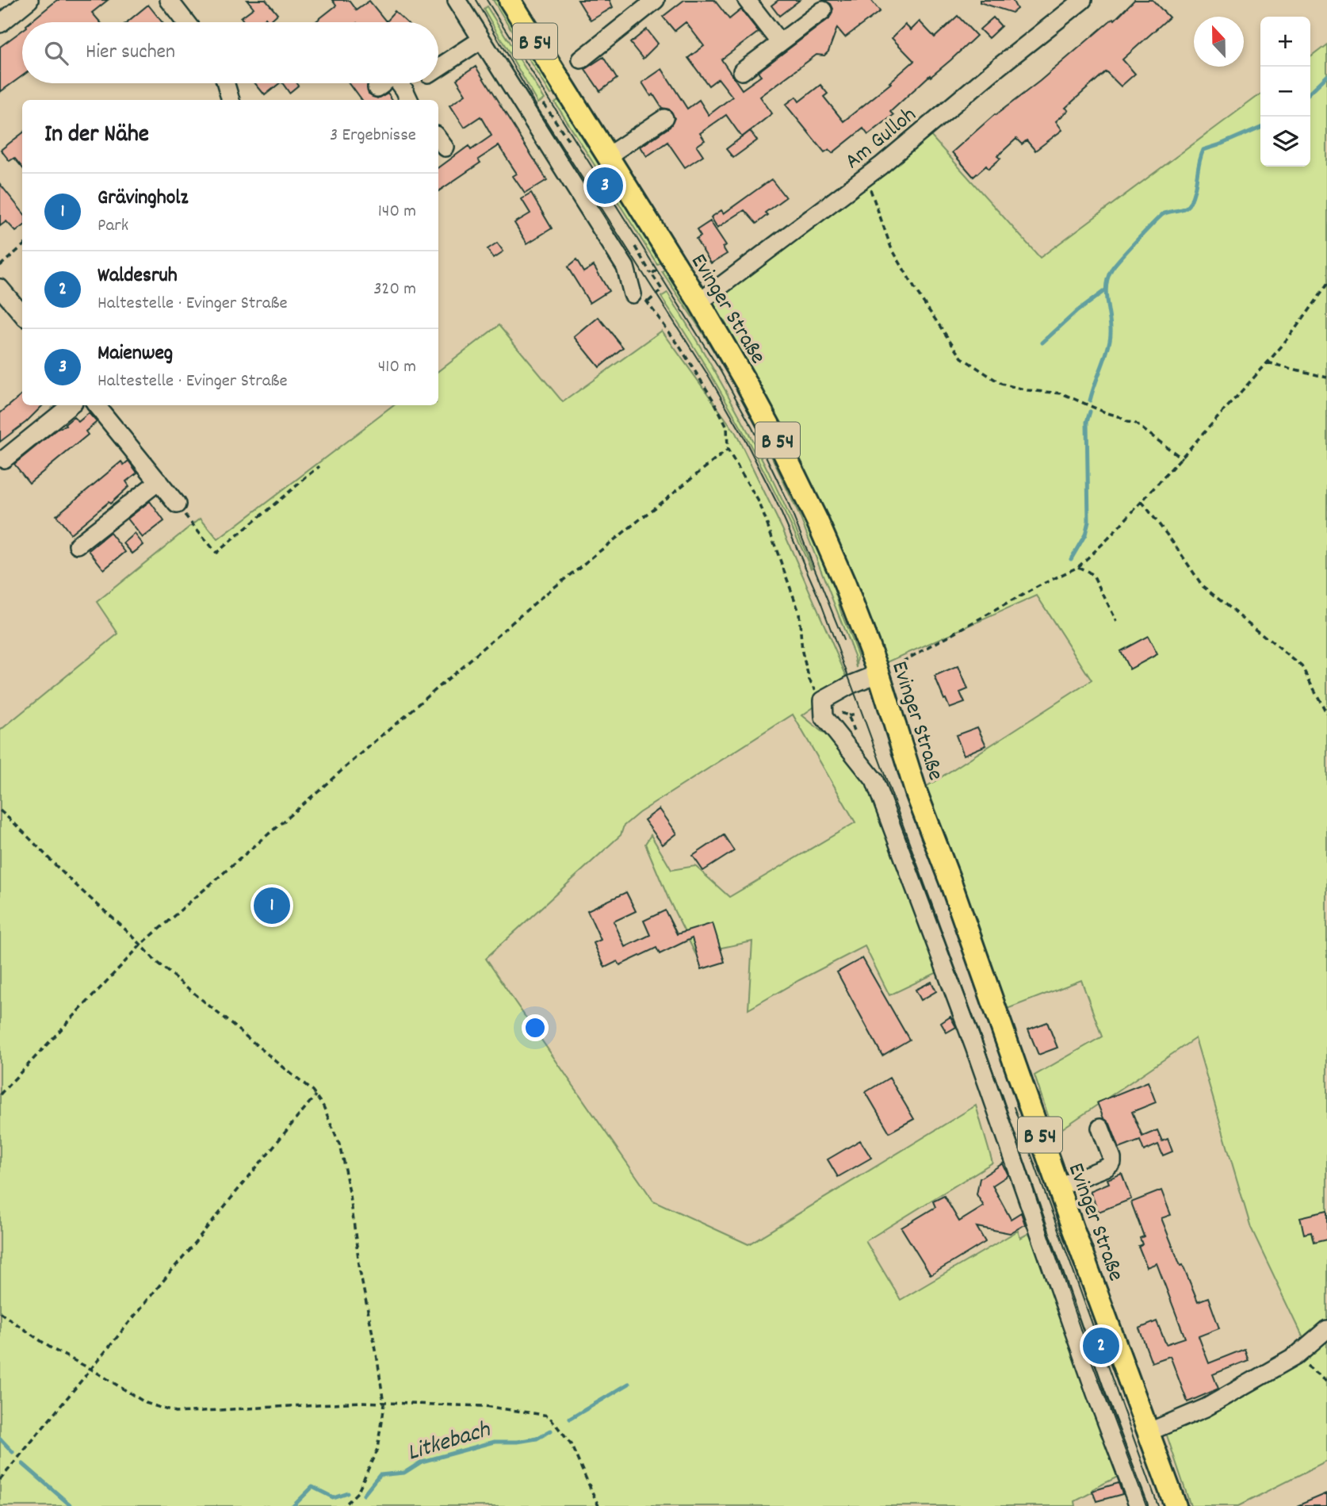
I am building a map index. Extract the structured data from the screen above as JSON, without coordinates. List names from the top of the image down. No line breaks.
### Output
{"streets":{"main road":["B 54","Evinger Straße"],"street":["Am Gulloh"]},"crossings":[["Am Gulloh","Evinger Straße"]],"water":["Litkebach"],"north":"top","page":{"map_buttons":["+","−"],"search":"Hier suchen","heading":["In der Nähe","3 Ergebnisse"],"pins":["3","1","2"],"list":[{"mark":"1","name":"Grävingholz","note":"Park","value":"140 m"},{"mark":"2","name":"Waldesruh","note":"Haltestelle · Evinger Straße","value":"320 m"},{"mark":"3","name":"Maienweg","note":"Haltestelle · Evinger Straße","value":"410 m"}]}}
